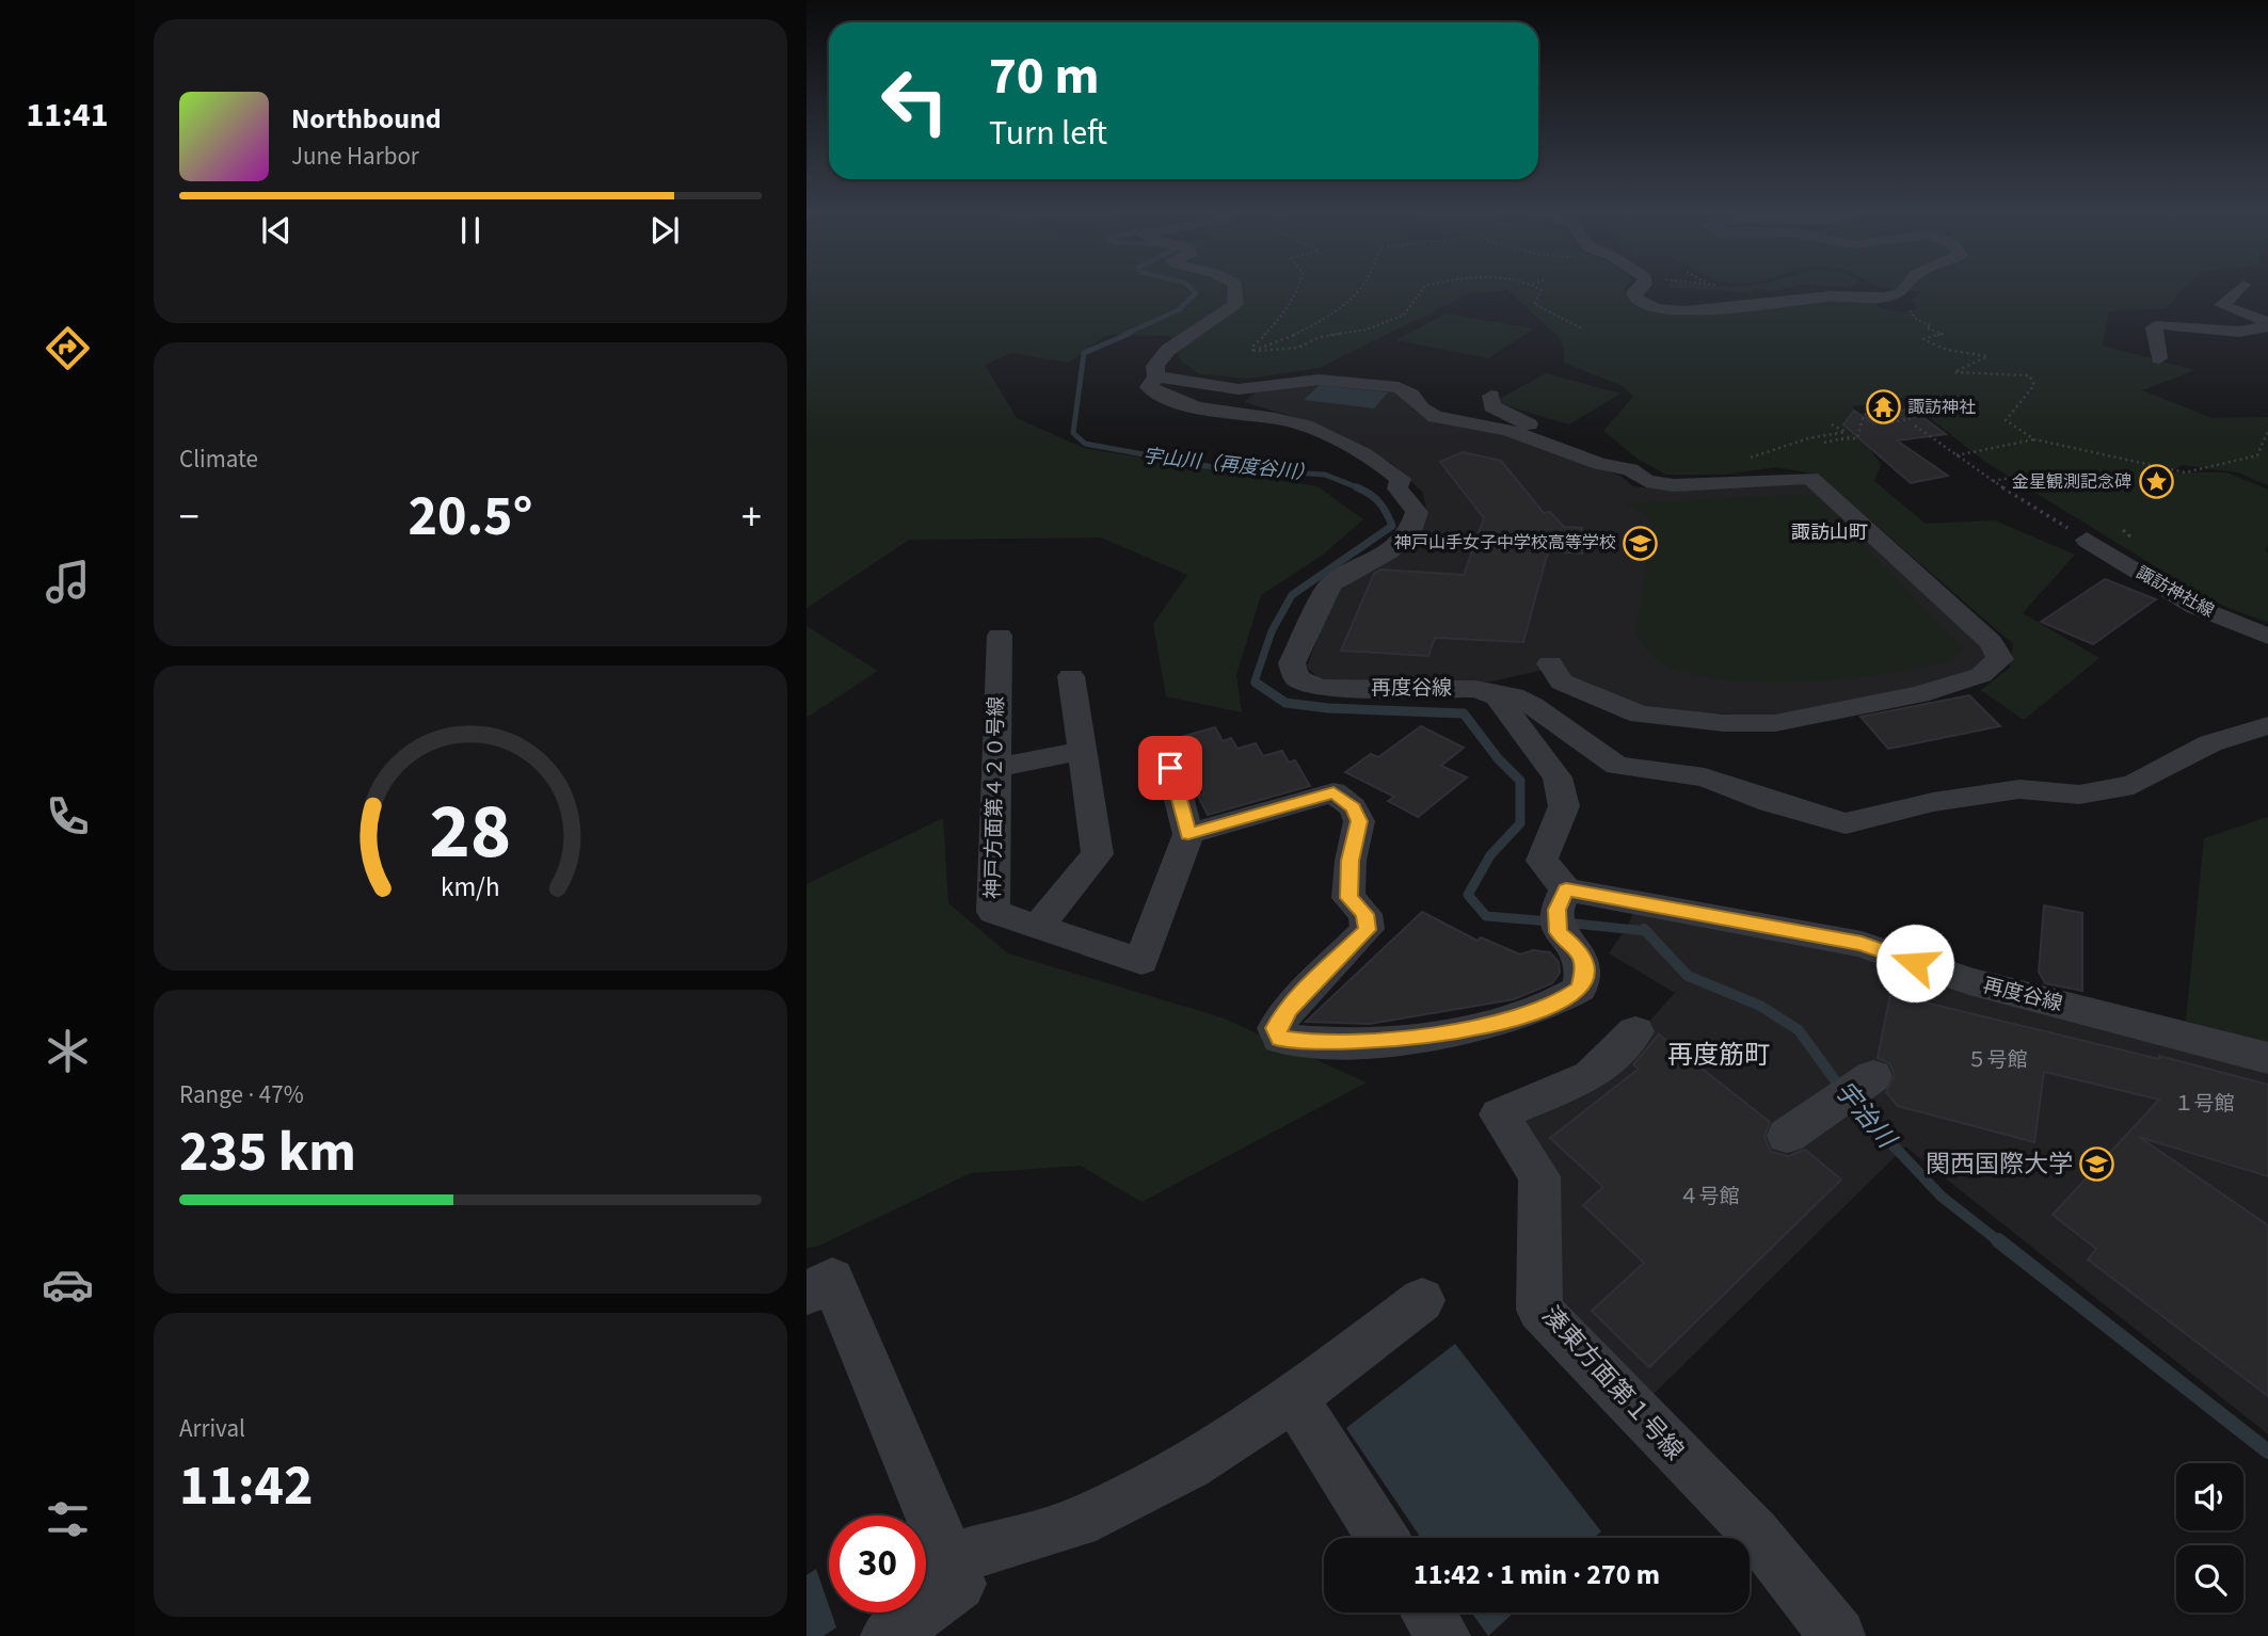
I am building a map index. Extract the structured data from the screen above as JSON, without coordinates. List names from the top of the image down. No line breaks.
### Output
{"streets":{"street":["諏訪神社線","再度谷線","神戸方面第４２０号線","湊東方面第１号線"]},"districts":["諏訪山町","再度筋町"],"water":["宇山川（再度谷川）","宇治川"],"places":{"temple":["諏訪神社"],"place":["金星観測記念碑"],"school or university":["神戸山手女子中学校高等学校","関西国際大学"]},"house_numbers":["５号館","１号館","４号館"],"page":{"tabs":"11:41","turn":["70 m","Turn left"],"song":["Northbound","June Harbor"],"tile":["Climate",["Range · 47%","235 km"],["Arrival","11:42"]],"heat":["−","20.5°","+"],"limit":"30","trip":"11:42 · 1 min · 270 m","gauge":["28","km/h"]}}
